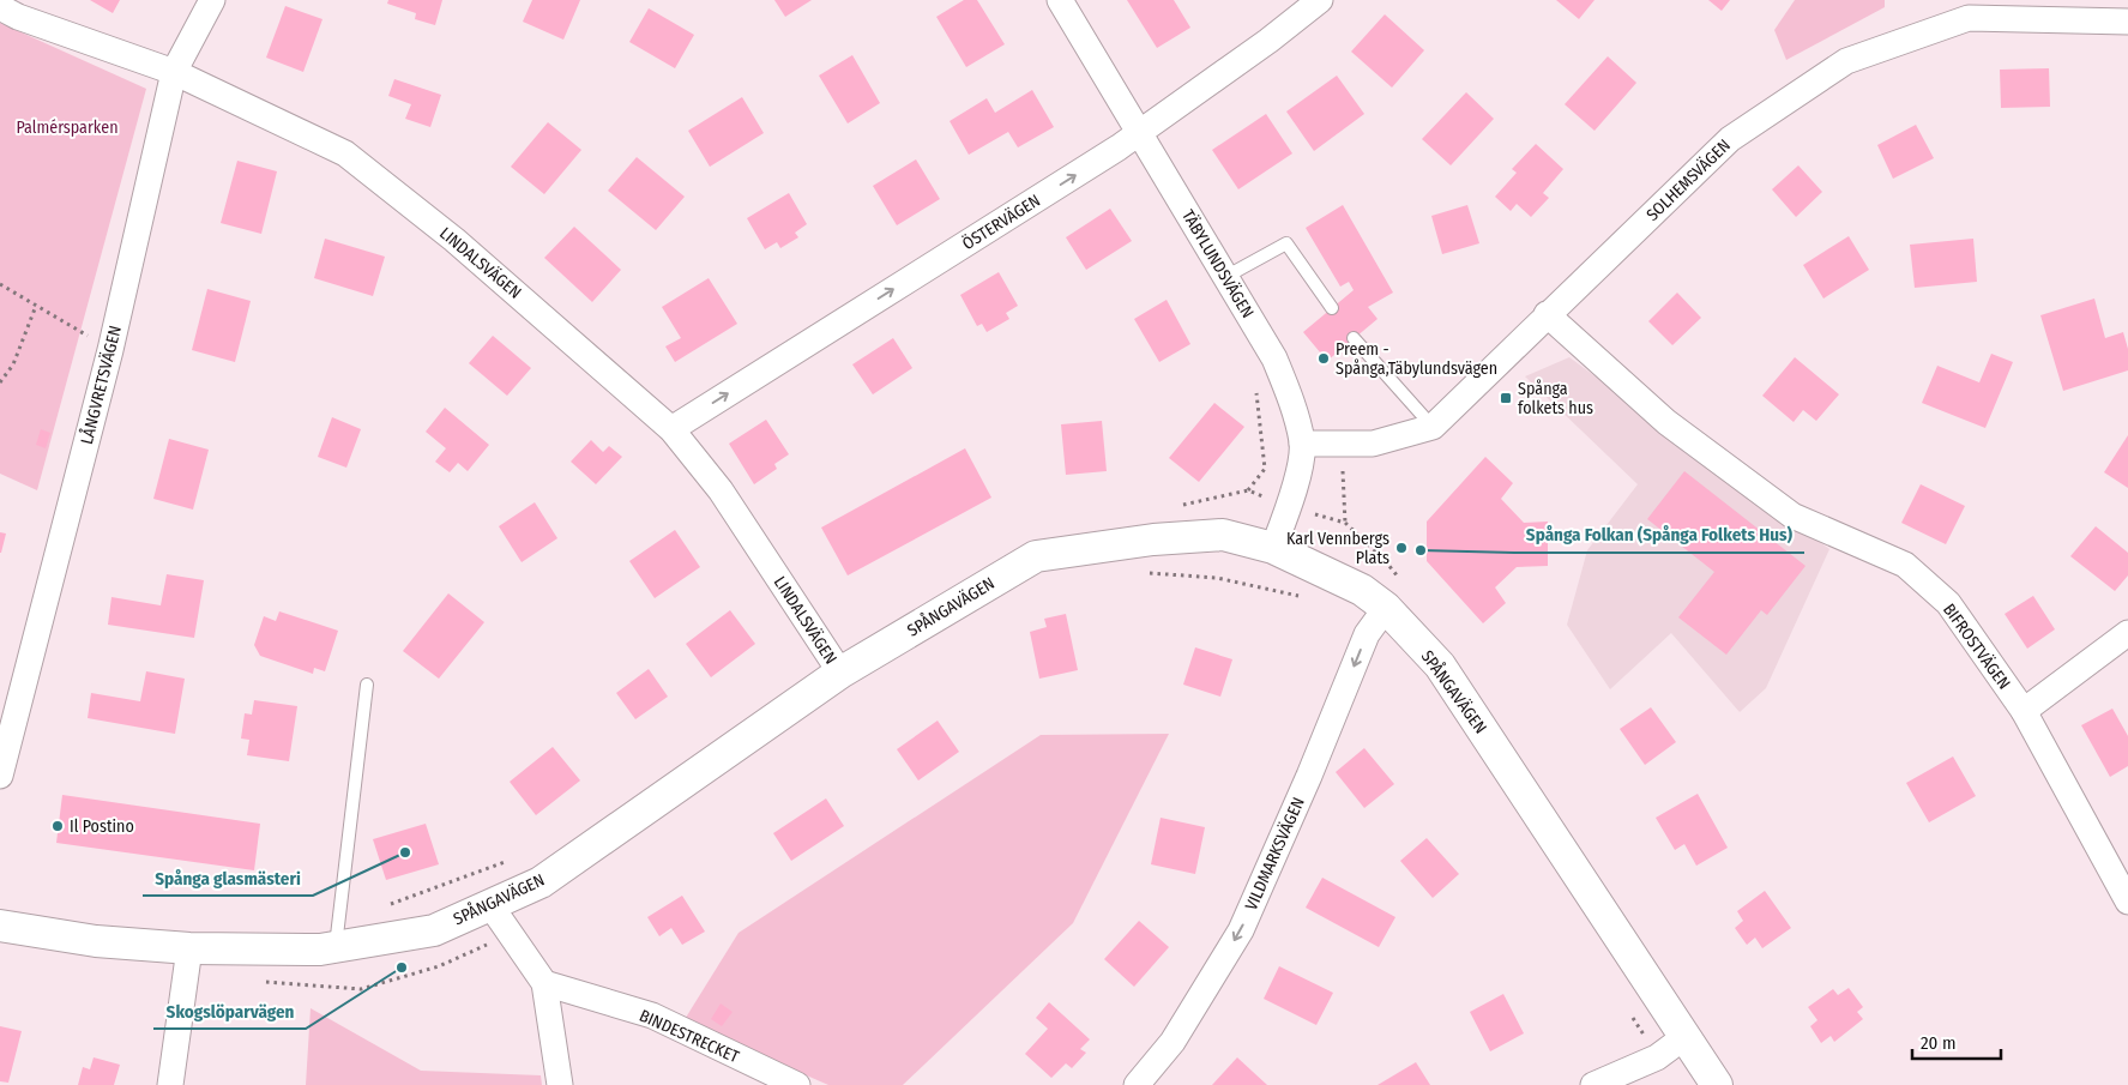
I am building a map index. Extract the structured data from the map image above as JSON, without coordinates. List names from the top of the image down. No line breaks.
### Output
{"streets":{"street":["SOLHEMSVÄGEN","ÖSTERVÄGEN","LINDALSVÄGEN","TÄBYLUNDSVÄGEN","LÅNGVRETSVÄGEN","SPÅNGAVÄGEN","BIFROSTVÄGEN","VILDMARKSVÄGEN","BINDESTRECKET"]},"crossings":[["SOLHEMSVÄGEN","TÄBYLUNDSVÄGEN"],["SOLHEMSVÄGEN","BIFROSTVÄGEN"],["ÖSTERVÄGEN","LINDALSVÄGEN"],["ÖSTERVÄGEN","TÄBYLUNDSVÄGEN"],["LINDALSVÄGEN","LÅNGVRETSVÄGEN"],["LINDALSVÄGEN","SPÅNGAVÄGEN"],["TÄBYLUNDSVÄGEN","SPÅNGAVÄGEN"],["SPÅNGAVÄGEN","VILDMARKSVÄGEN"]],"one_way":["ÖSTERVÄGEN","VILDMARKSVÄGEN"],"parks":["Palmérsparken"],"places":{"other":["Preem - Spånga,Täbylundsvägen","Karl Vennbergs Plats","Spånga Folkan (Spånga Folkets Hus)","Il Postino","Spånga glasmästeri","Skogslöparvägen"],"transit":["Spånga folkets hus"]},"scale_bar":"20 m"}
